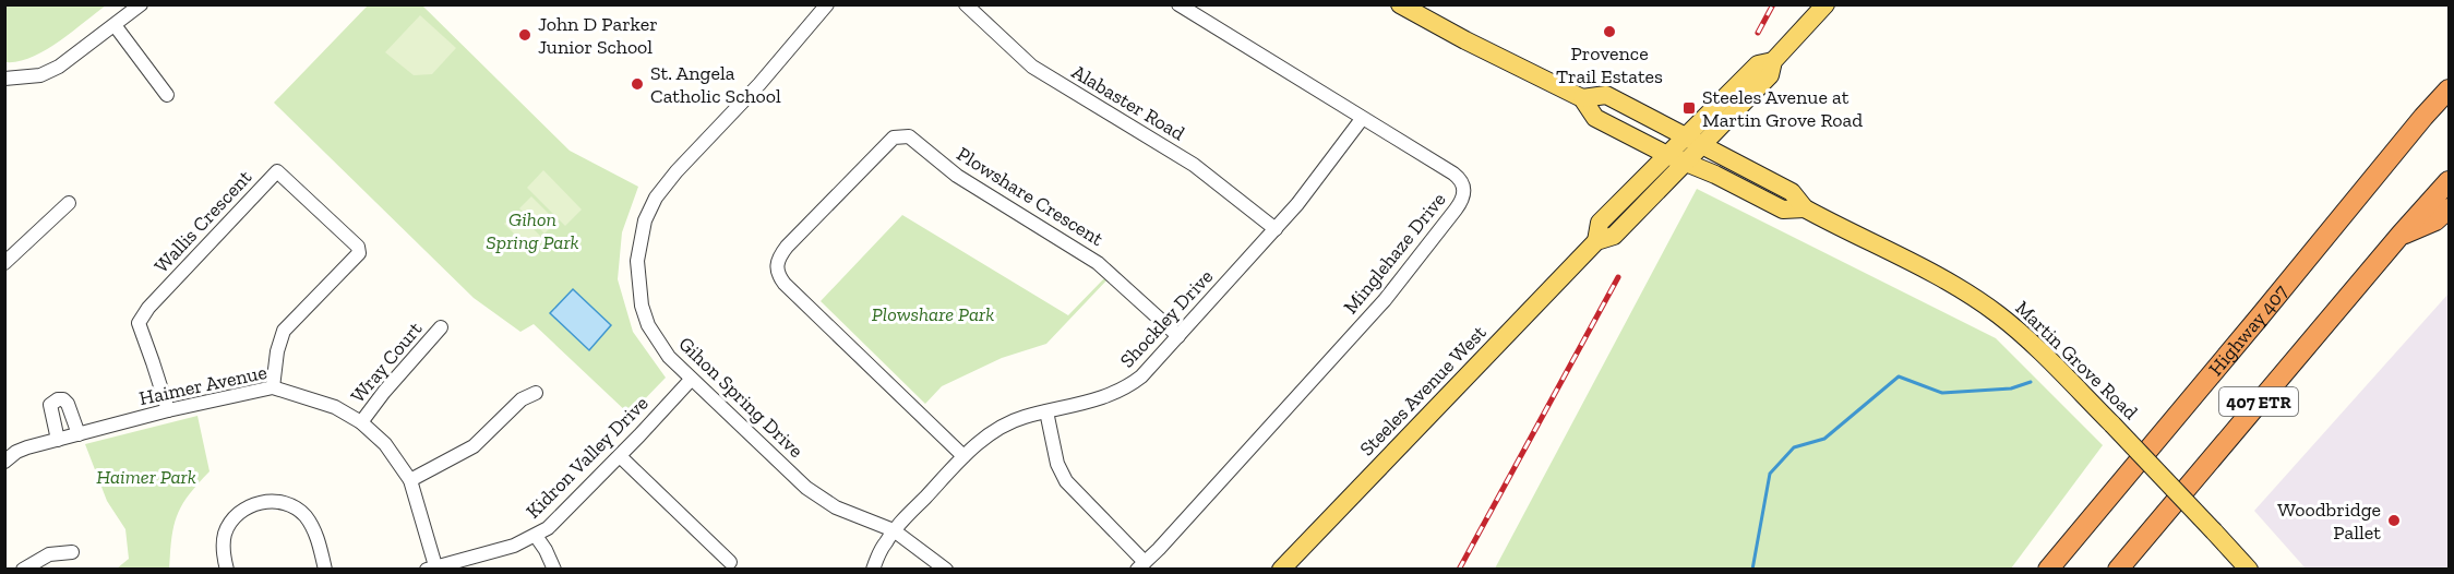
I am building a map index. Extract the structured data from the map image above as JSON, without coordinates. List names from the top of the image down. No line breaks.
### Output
{"streets":{"highway":["Highway 407","407 ETR"],"main road":["Martin Grove Road","Steeles Avenue West"],"street":["Alabaster Road","Plowshare Crescent","Wallis Crescent","Minglehaze Drive","Shockley Drive","Wray Court","Haimer Avenue","Gihon Spring Drive","Kidron Valley Drive"]},"crossings":[["Alabaster Road","Shockley Drive"],["Plowshare Crescent","Shockley Drive"],["Wallis Crescent","Haimer Avenue"],["Minglehaze Drive","Shockley Drive"],["Shockley Drive","Gihon Spring Drive"],["Martin Grove Road","Steeles Avenue West"],["Wray Court","Haimer Avenue"],["Haimer Avenue","Kidron Valley Drive"],["Gihon Spring Drive","Kidron Valley Drive"]],"parks":["Gihon Spring Park","Plowshare Park","Haimer Park"],"places":{"other":["Provence Trail Estates","John D Parker Junior School","St. Angela Catholic School","Woodbridge Pallet"],"transit":["Steeles Avenue at Martin Grove Road"]}}
